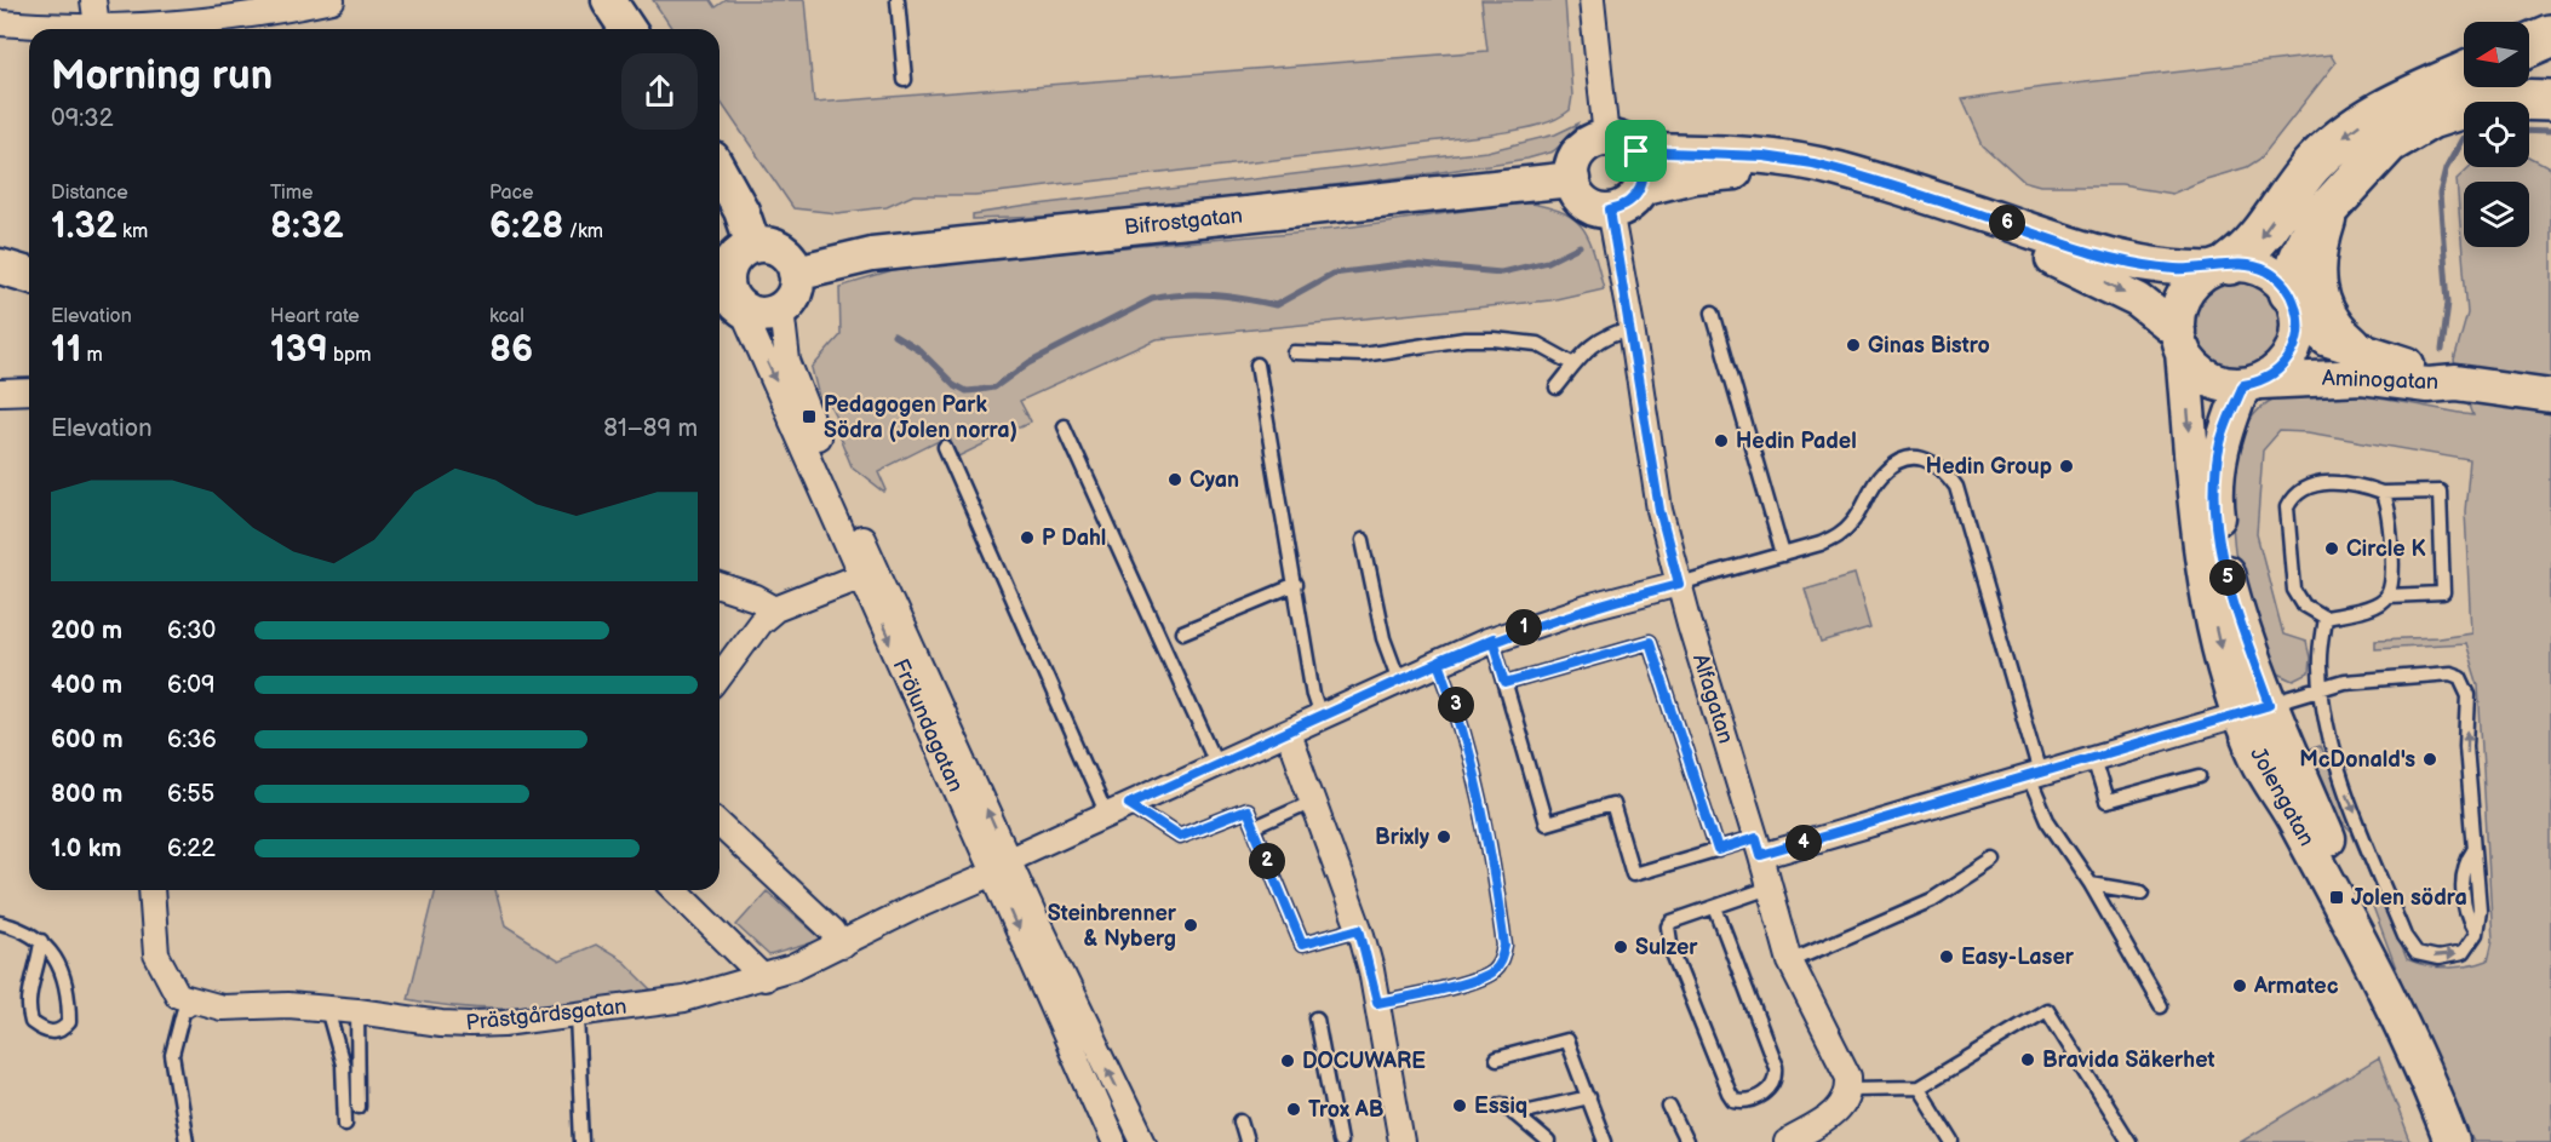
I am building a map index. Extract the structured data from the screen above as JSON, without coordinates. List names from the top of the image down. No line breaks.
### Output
{"streets":{"main road":["Bifrostgatan","Aminogatan","Jolengatan"],"street":["Alfagatan","Frölundagatan","Prästgårdsgatan"]},"crossings":[["Bifrostgatan","Alfagatan"],["Bifrostgatan","Frölundagatan"],["Aminogatan","Jolengatan"],["Alfagatan","Prästgårdsgatan"],["Frölundagatan","Prästgårdsgatan"]],"places":{"other":["Ginas Bistro","Hedin Padel","Hedin Group","Cyan","P Dahl","Circle K","McDonald's","Brixly","Steinbrenner & Nyberg","Sulzer","Easy-Laser","Armatec","Bravida Säkerhet","DOCUWARE","Essiq","Trox AB"],"transit":["Pedagogen Park Södra (Jolen norra)","Jolen södra"]},"north":"left","page":{"heading":["Morning run","09:32"],"stats":[["Distance","1.32 km"],["Time","8:32"],["Pace","6:28 /km"],["Elevation","11 m"],["Heart rate","139 bpm"],["kcal","86"]],"pins":["6","5","1","3","4","2"],"chart":["Elevation","81–89 m"],"list":[{"name":"200 m","note":"6:30"},{"name":"400 m","note":"6:09"},{"name":"600 m","note":"6:36"},{"name":"800 m","note":"6:55"},{"name":"1.0 km","note":"6:22"}]}}
